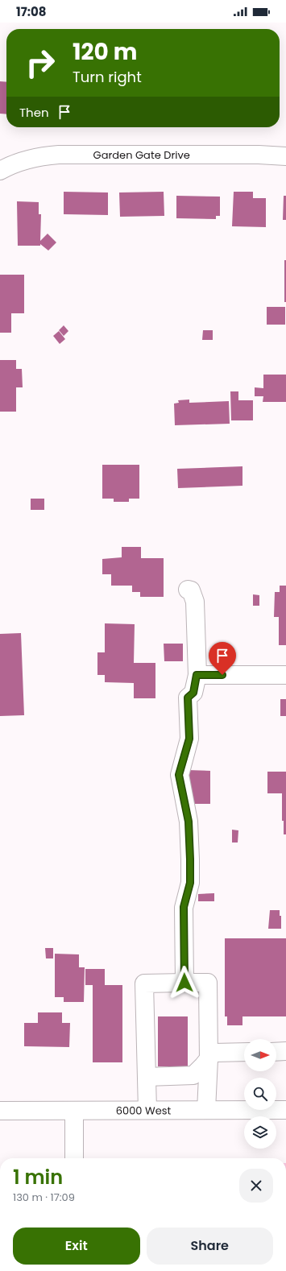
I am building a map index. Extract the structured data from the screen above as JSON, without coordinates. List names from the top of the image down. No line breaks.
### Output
{"streets":{"street":["Garden Gate Drive","6000 West"]},"north":"right","page":{"status":"17:08","turn":["120 m","Turn right"],"then":"Then","heading":["1 min","130 m · 17:09"],"buttons":["Exit","Share"]}}
